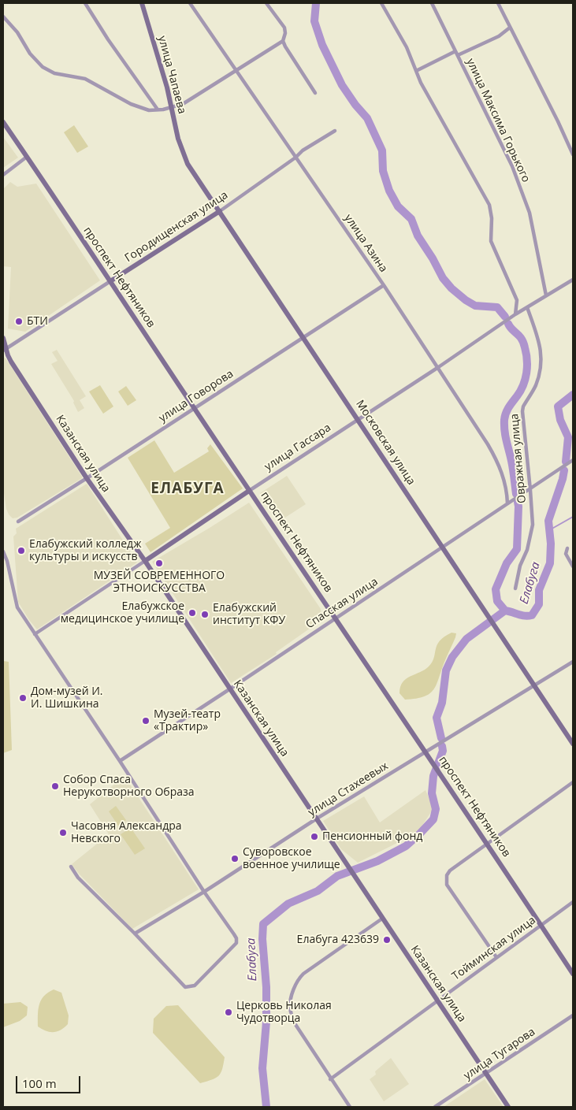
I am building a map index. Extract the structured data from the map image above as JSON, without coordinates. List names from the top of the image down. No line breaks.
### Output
{"streets":{"main road":["улица Чапаева","Городищенская улица","проспект Нефтяников","Московская улица","улица Гассара","Казанская улица"],"street":["улица Максима Горького","улица Азина","улица Говорова","Овражная улица","Спасская улица","улица Стахеевых","Тойминская улица","улица Тугарова"]},"crossings":[["улица Чапаева","Московская улица"],["улица Максима Горького","улица Гассара"],["Городищенская улица","улица Азина"],["Городищенская улица","проспект Нефтяников"],["Городищенская улица","Московская улица"],["Городищенская улица","Казанская улица"],["улица Азина","улица Говорова"],["улица Азина","улица Гассара"],["улица Азина","Спасская улица"],["проспект Нефтяников","улица Говорова"],["проспект Нефтяников","улица Гассара"],["проспект Нефтяников","Спасская улица"],["проспект Нефтяников","улица Стахеевых"],["проспект Нефтяников","Тойминская улица"],["улица Говорова","Московская улица"],["улица Говорова","Казанская улица"],["Московская улица","улица Гассара"],["Московская улица","Спасская улица"],["Московская улица","улица Стахеевых"],["улица Гассара","Казанская улица"],["улица Гассара","Овражная улица"],["Казанская улица","Спасская улица"],["Казанская улица","улица Стахеевых"],["Казанская улица","Тойминская улица"],["Казанская улица","улица Тугарова"],["Овражная улица","Спасская улица"]],"districts":["ЕЛАБУГА"],"water":["Елабуга"],"places":["БТИ","Елабужский колледж культуры и искусств","МУЗЕЙ СОВРЕМЕННОГО ЭТНОИСКУССТВА","Елабужское медицинское училище","Елабужский институт КФУ","Дом-музей И. И. Шишкина","Музей-театр «Трактир»","Собор Спаса Нерукотворного Образа","Часовня Александра Невского","Пенсионный фонд","Суворовское военное училище","Елабуга 423639","Церковь Николая Чудотворца"],"scale_bar":"100 m"}
